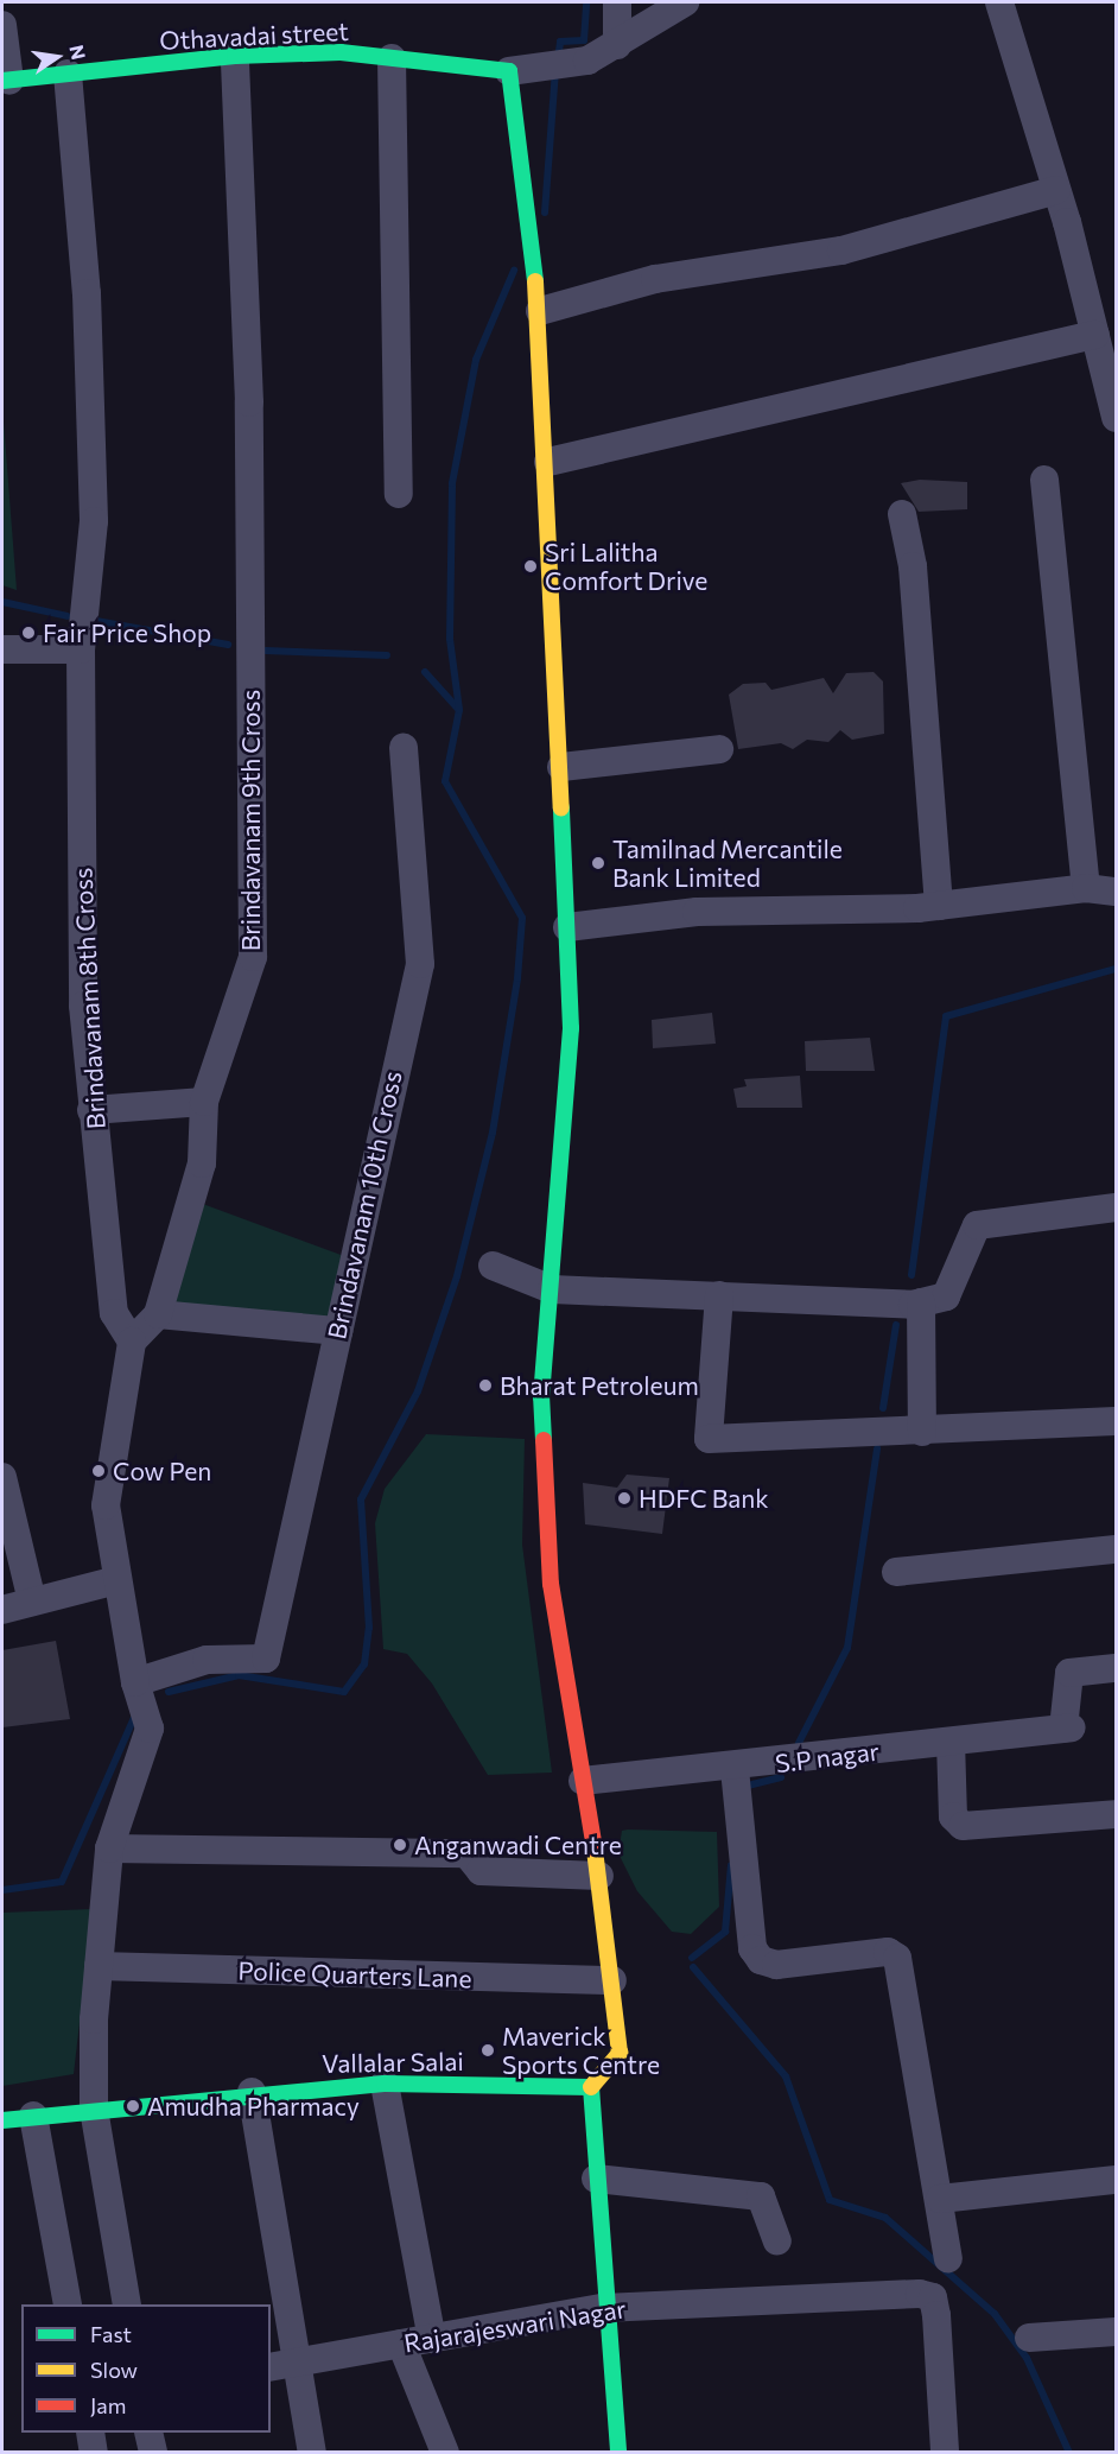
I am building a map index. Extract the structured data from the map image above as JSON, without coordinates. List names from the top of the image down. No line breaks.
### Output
{"streets":{"street":["Othavadai street","Brindavanam 9th Cross","Brindavanam 8th Cross","Brindavanam 10th Cross","S.P nagar","Police Quarters Lane","Vallalar Salai","Rajarajeswari Nagar"]},"crossings":[["Othavadai street","Brindavanam 9th Cross"],["Othavadai street","Brindavanam 8th Cross"],["Brindavanam 9th Cross","Brindavanam 8th Cross"]],"places":["Sri Lalitha Comfort Drive","Fair Price Shop","Tamilnad Mercantile Bank Limited","Bharat Petroleum","Cow Pen","HDFC Bank","Anganwadi Centre","Maverick Sports Centre","Amudha Pharmacy"],"legend":["Fast","Slow","Jam"],"north":"right"}
